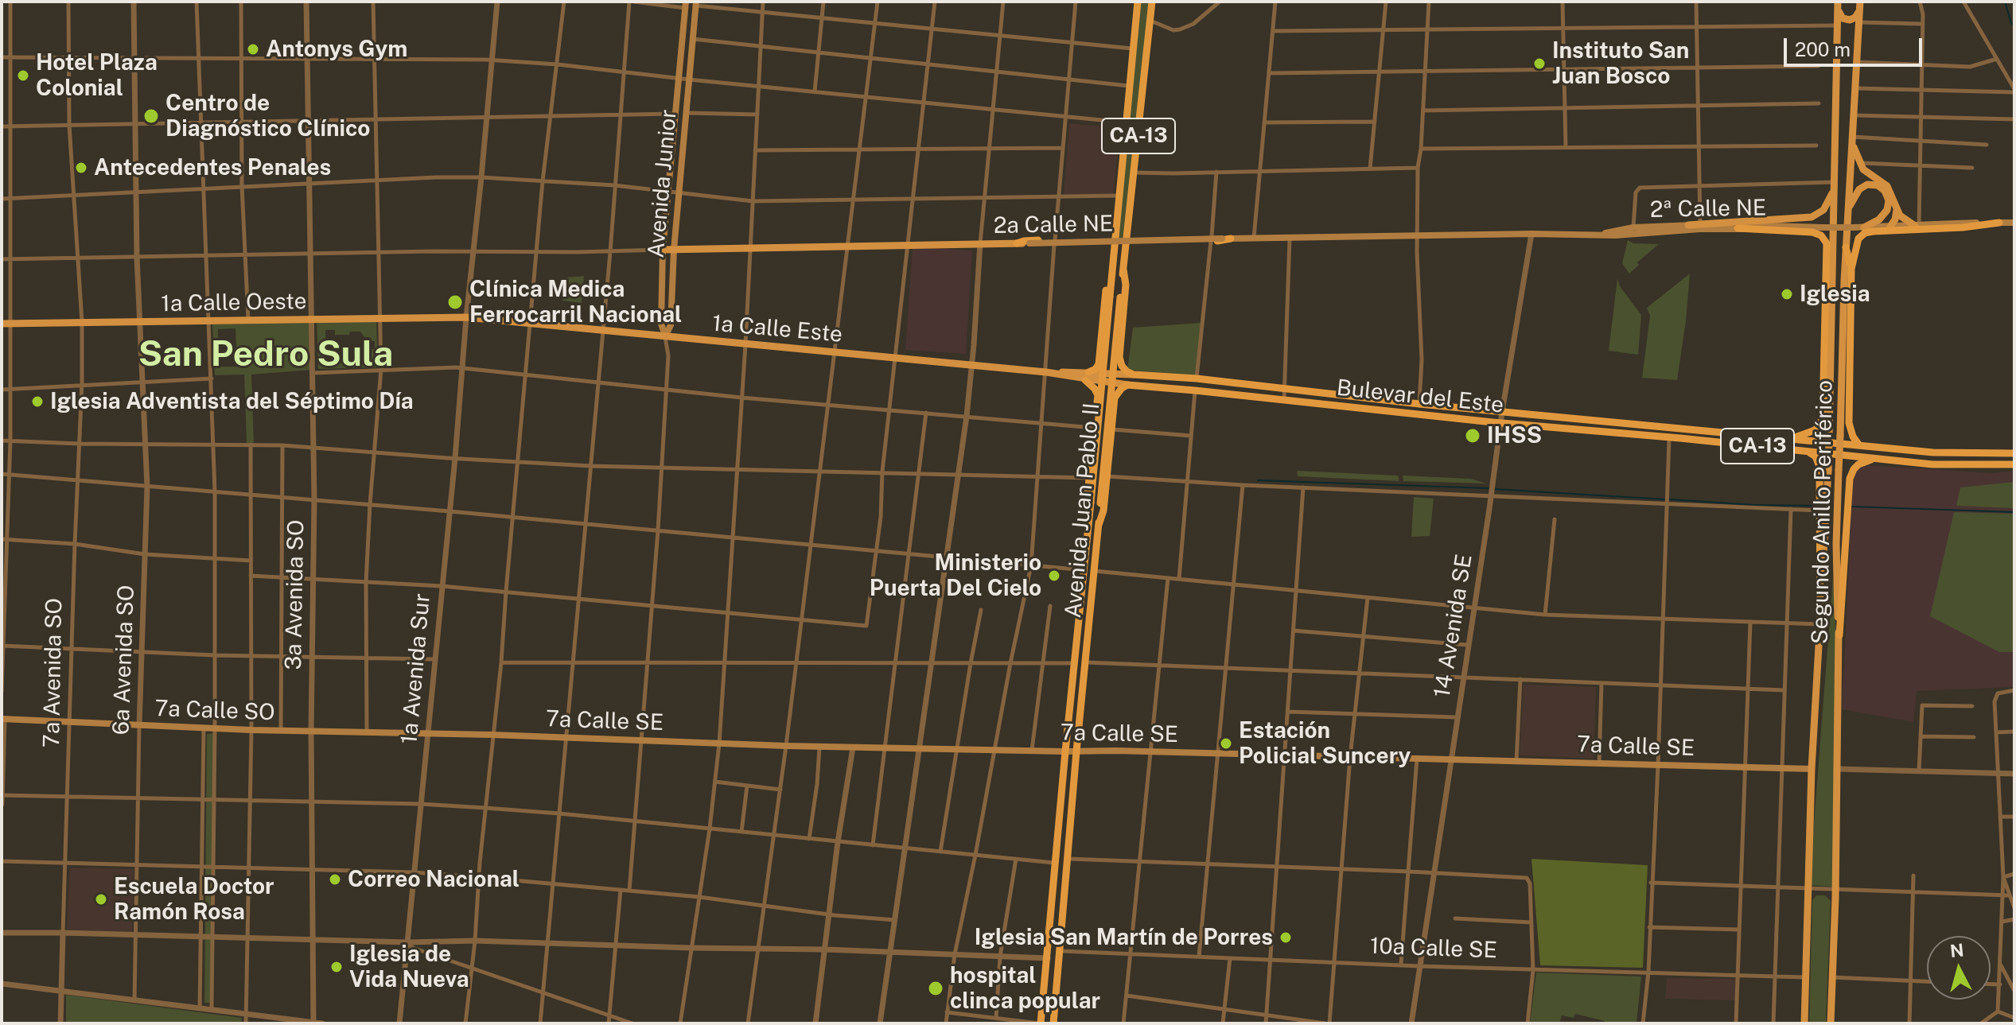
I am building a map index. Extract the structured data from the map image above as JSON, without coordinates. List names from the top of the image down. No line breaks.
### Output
{"streets":{"highway":["CA-13","Bulevar del Este","Avenida Juan Pablo II"],"main road":["Avenida Junior","2ª Calle NE","2a Calle NE","1a Calle Oeste","1a Calle Este","Segundo Anillo Periférico","7a Calle SO","7a Calle SE"],"street":["3a Avenida SO","14 Avenida SE","6a Avenida SO","1a Avenida Sur","7a Avenida SO","10a Calle SE"]},"crossings":[["Avenida Junior","2a Calle NE"],["Avenida Junior","1a Calle Este"],["2ª Calle NE","2a Calle NE"],["2a Calle NE","3a Avenida SO"],["2a Calle NE","14 Avenida SE"],["2a Calle NE","6a Avenida SO"],["2a Calle NE","1a Avenida Sur"],["2a Calle NE","7a Avenida SO"],["1a Calle Oeste","1a Calle Este"],["1a Calle Oeste","3a Avenida SO"],["1a Calle Oeste","6a Avenida SO"],["1a Calle Oeste","1a Avenida Sur"],["1a Calle Oeste","7a Avenida SO"],["1a Calle Este","Bulevar del Este"],["1a Calle Este","1a Avenida Sur"],["Bulevar del Este","14 Avenida SE"],["Avenida Juan Pablo II","7a Calle SE"],["Avenida Juan Pablo II","10a Calle SE"],["Segundo Anillo Periférico","7a Calle SE"],["Segundo Anillo Periférico","10a Calle SE"],["3a Avenida SO","7a Calle SO"],["14 Avenida SE","7a Calle SE"],["14 Avenida SE","10a Calle SE"],["6a Avenida SO","7a Calle SO"],["1a Avenida Sur","7a Calle SO"],["1a Avenida Sur","7a Calle SE"],["7a Avenida SO","7a Calle SO"],["7a Calle SO","7a Calle SE"]],"districts":["San Pedro Sula"],"places":["Antonys Gym","Instituto San Juan Bosco","Hotel Plaza Colonial","Centro de Diagnóstico Clínico","Antecedentes Penales","Iglesia","Clínica Medica Ferrocarril Nacional","Iglesia Adventista del Séptimo Día","IHSS","Ministerio Puerta Del Cielo","Estación Policial Suncery","Correo Nacional","Escuela Doctor Ramón Rosa","Iglesia San Martín de Porres","Iglesia de Vida Nueva","hospital clinca popular"],"scale_bar":"200 m","north":"top"}
